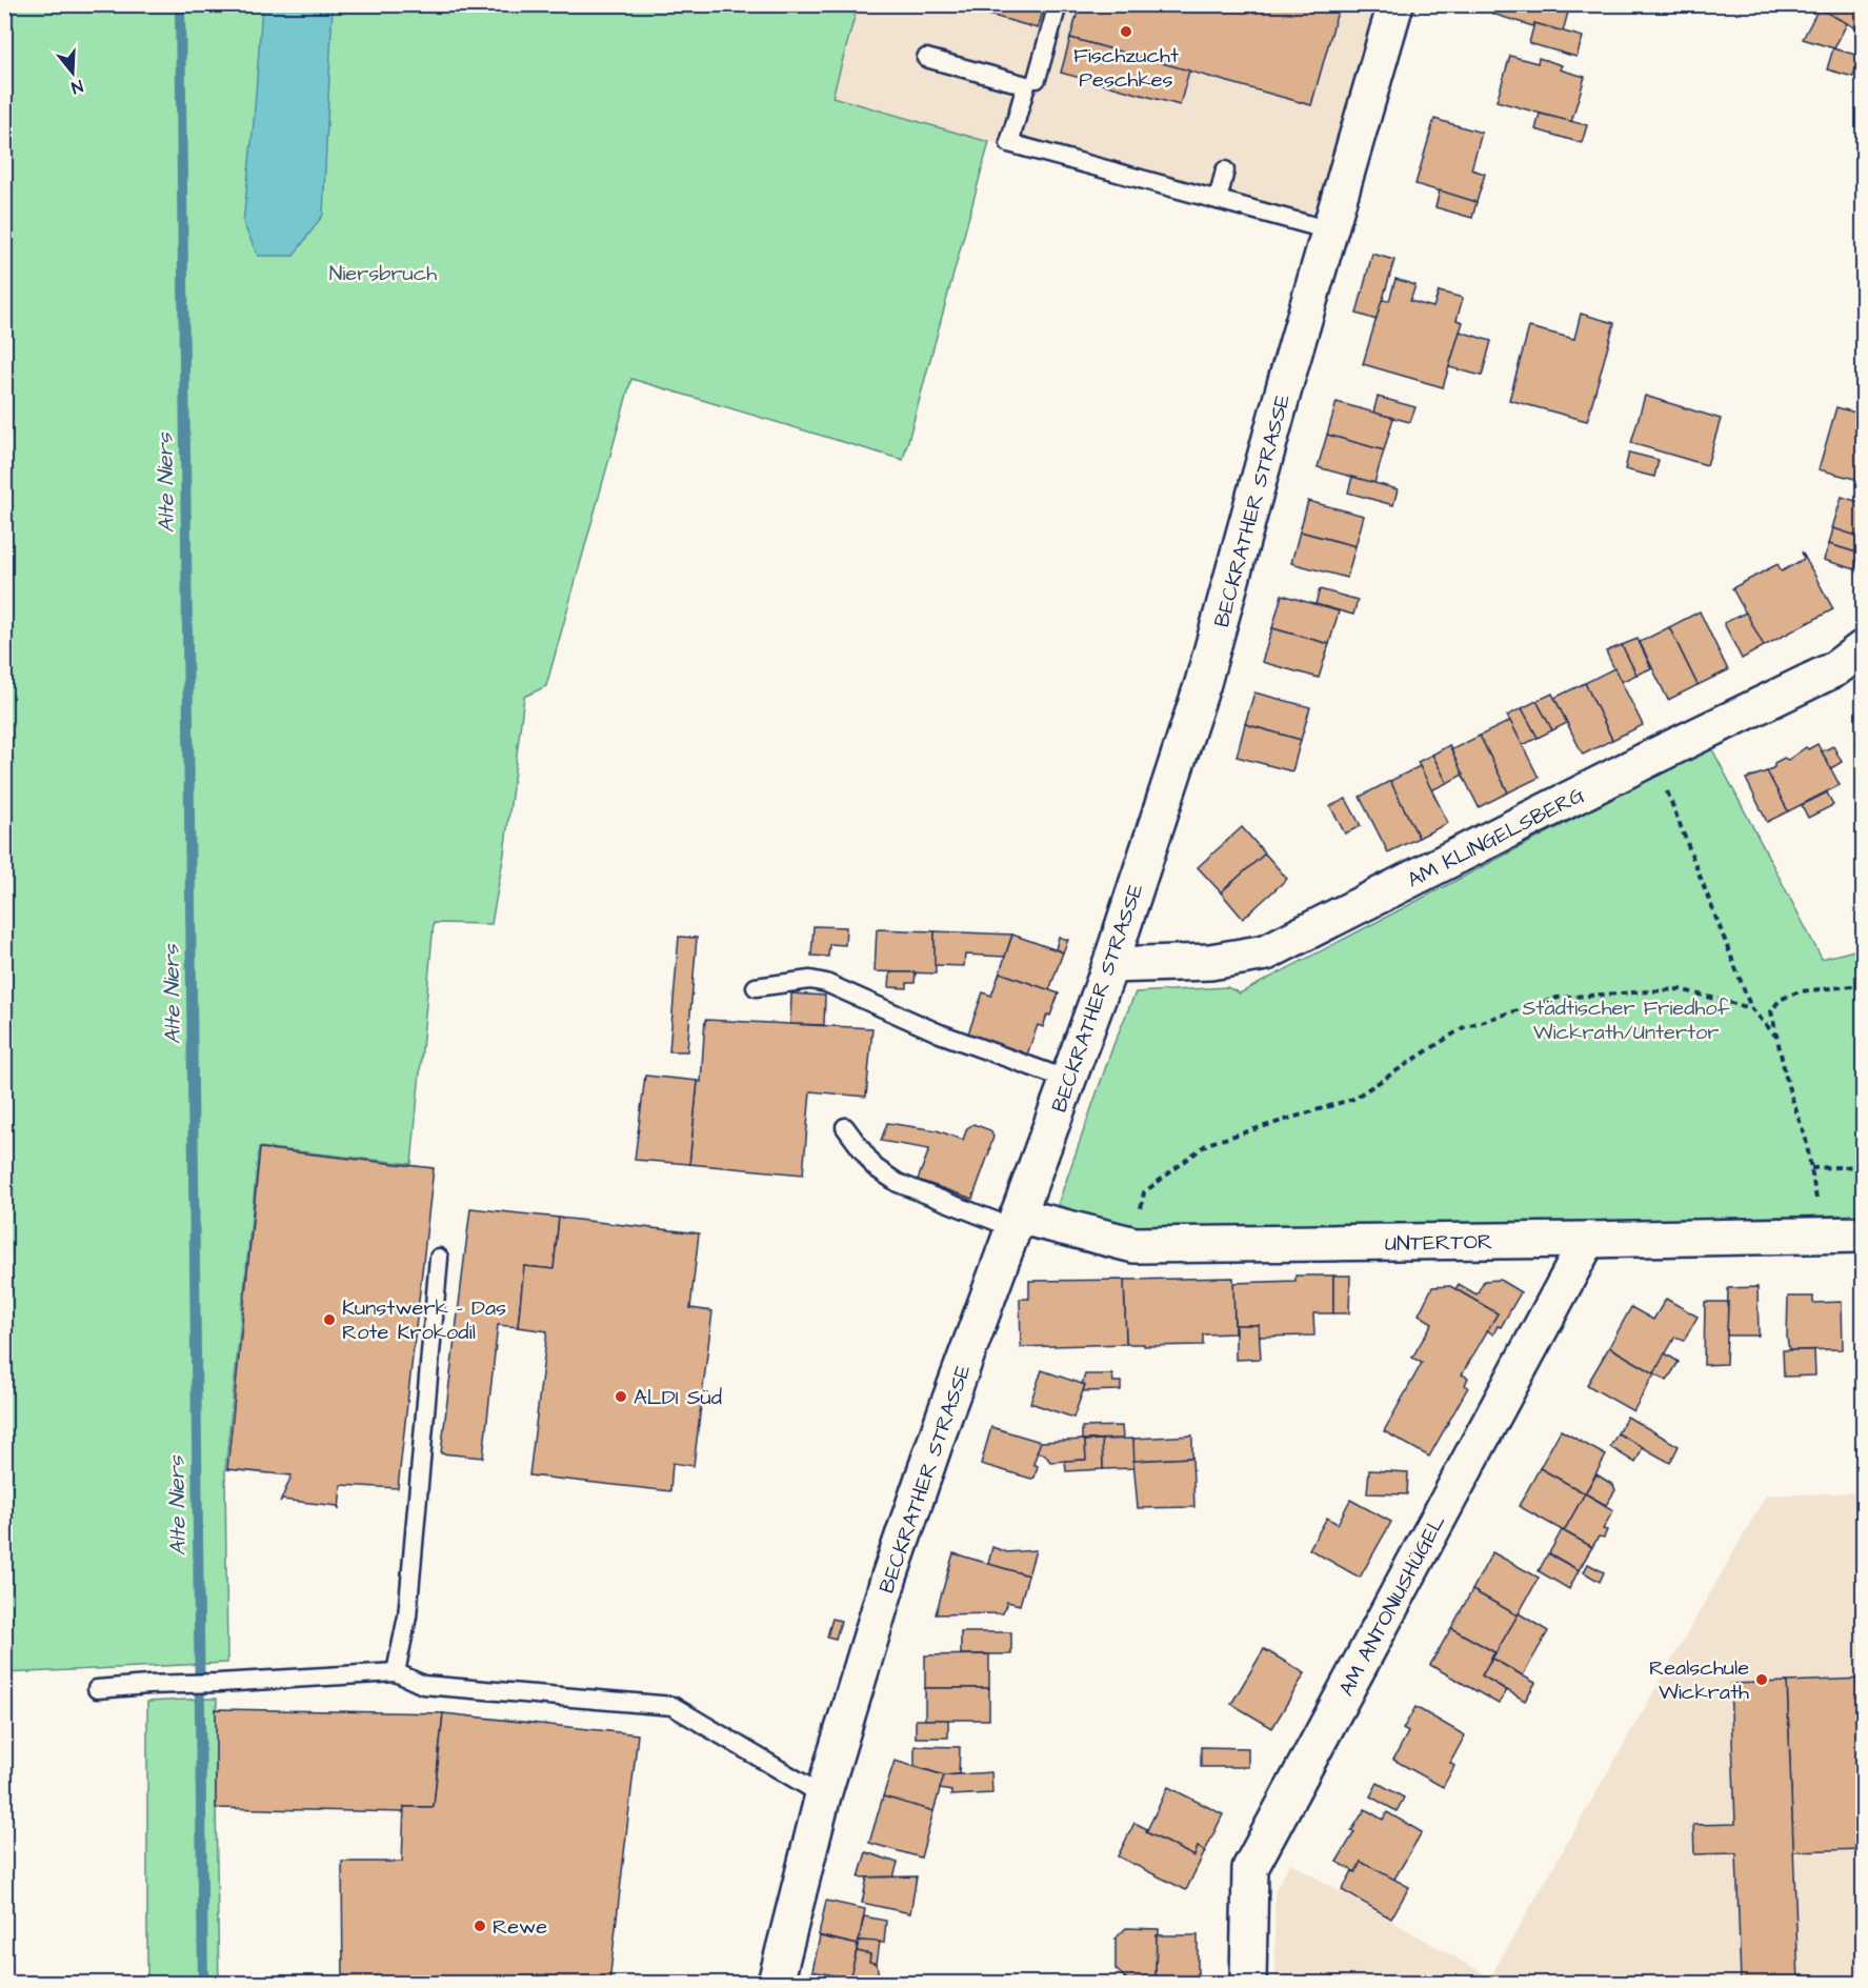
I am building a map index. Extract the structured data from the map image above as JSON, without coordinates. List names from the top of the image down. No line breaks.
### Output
{"streets":{"street":["BECKRATHER STRASSE","AM KLINGELSBERG","UNTERTOR","AM ANTONIUSHÜGEL"]},"crossings":[["BECKRATHER STRASSE","AM KLINGELSBERG"],["BECKRATHER STRASSE","UNTERTOR"],["UNTERTOR","AM ANTONIUSHÜGEL"]],"water":["Alte Niers"],"parks":["Niersbruch","Städtischer Friedhof Wickrath/Untertor"],"places":["Fischzucht Peschkes","Kunstwerk - Das Rote Krokodil","ALDI Süd","Realschule Wickrath","Rewe"],"north":"bottom"}
